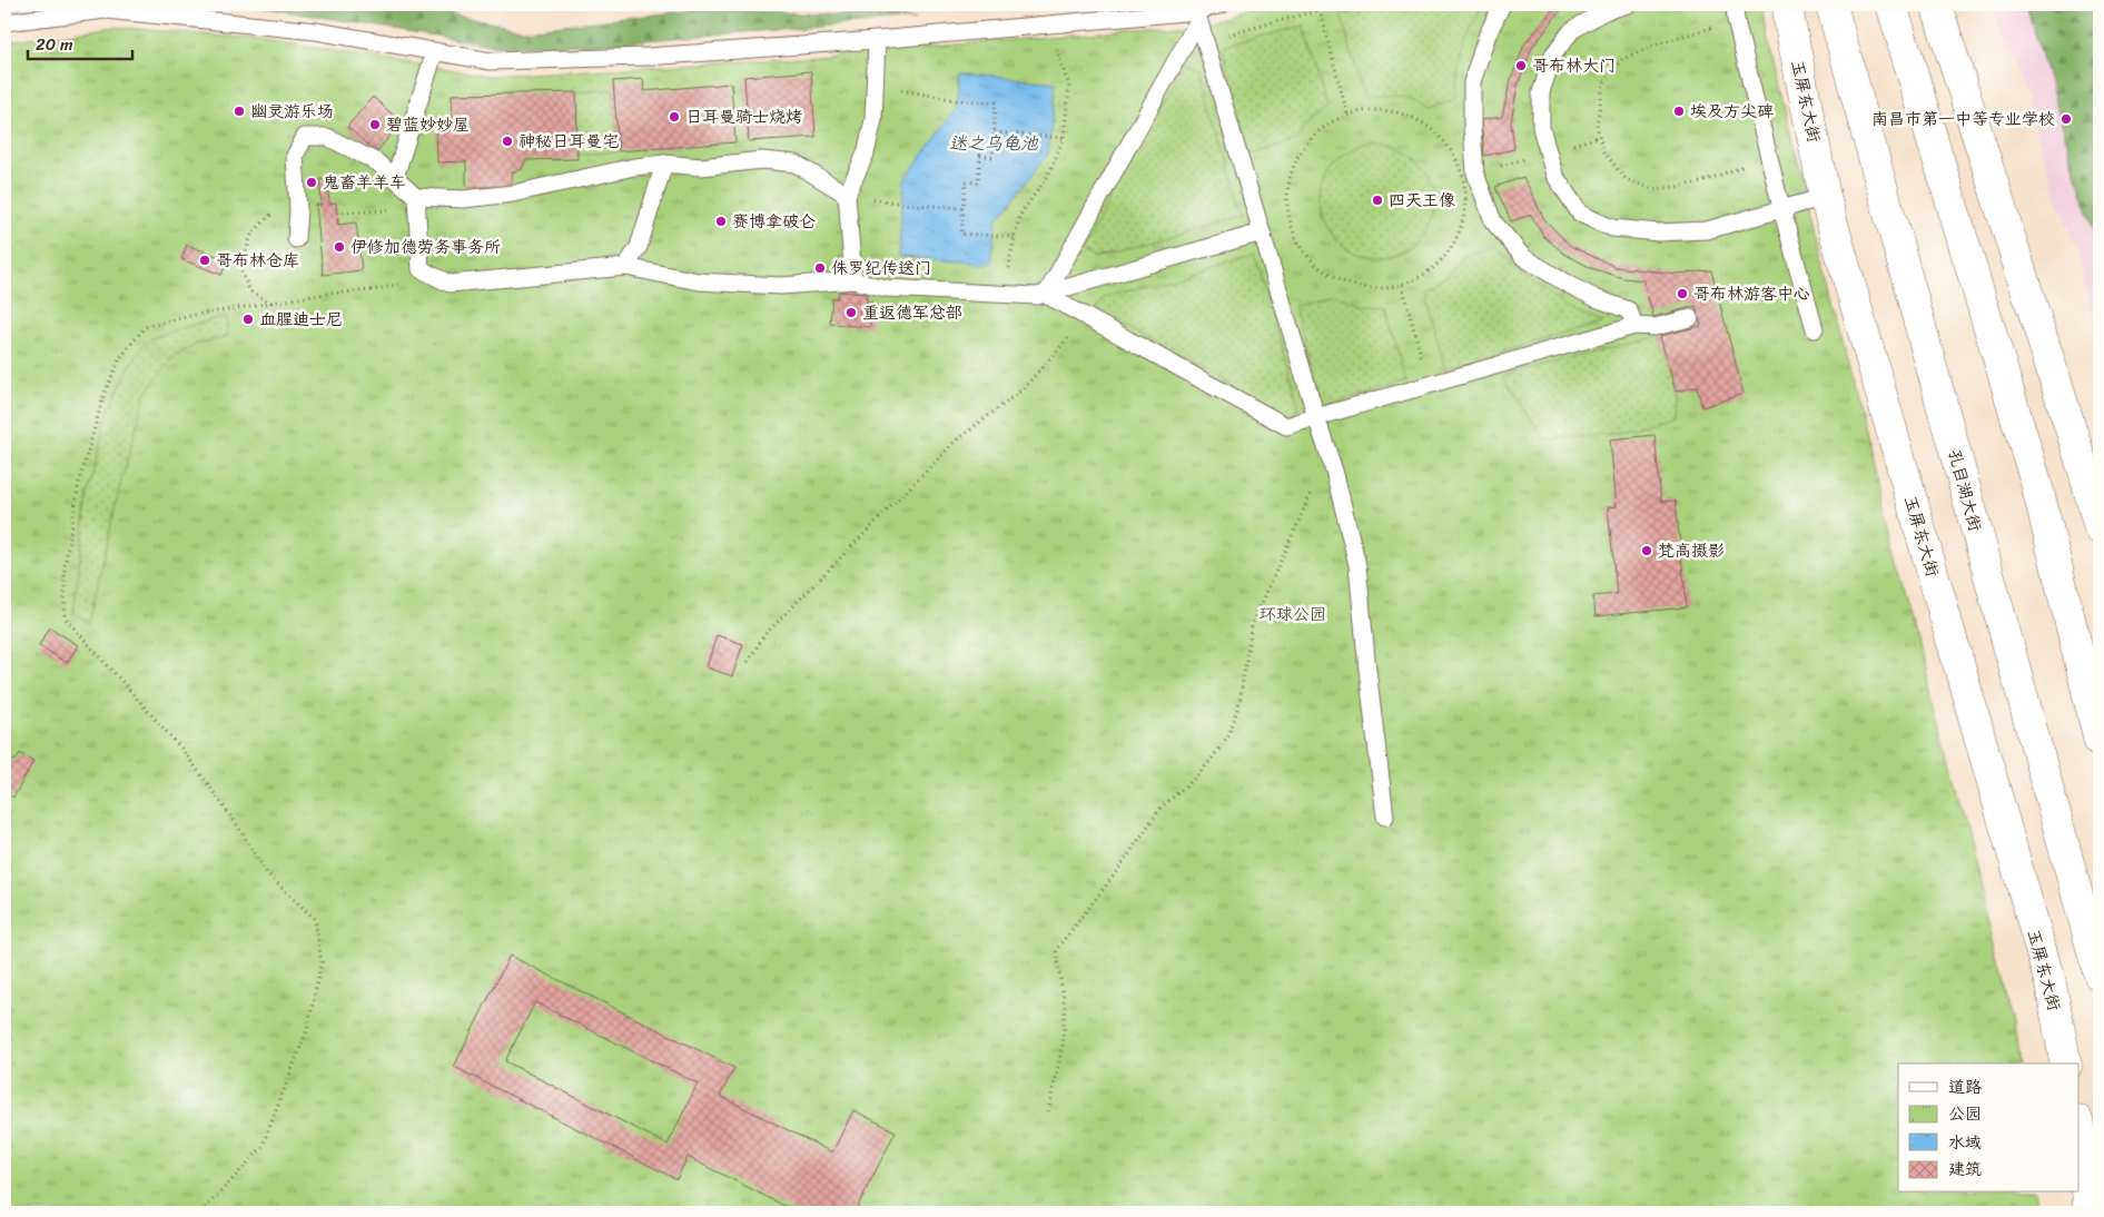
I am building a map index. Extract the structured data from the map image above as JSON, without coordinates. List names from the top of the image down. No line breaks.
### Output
{"streets":{"main road":["玉屏东大街","孔目湖大街"]},"water":["迷之乌龟池"],"parks":["环球公园"],"places":["哥布林大门","幽灵游乐场","埃及方尖碑","日耳曼骑士烧烤","南昌市第一中等专业学校","碧蓝妙妙屋","神秘日耳曼宅","鬼畜羊羊车","四天王像","赛博拿破仑","伊修加德劳务事务所","哥布林仓库","侏罗纪传送门","哥布林游客中心","重返德军总部","血腥迪士尼","梵高摄影"],"legend":["道路","公园","水域","建筑"],"scale_bar":"20 m"}
